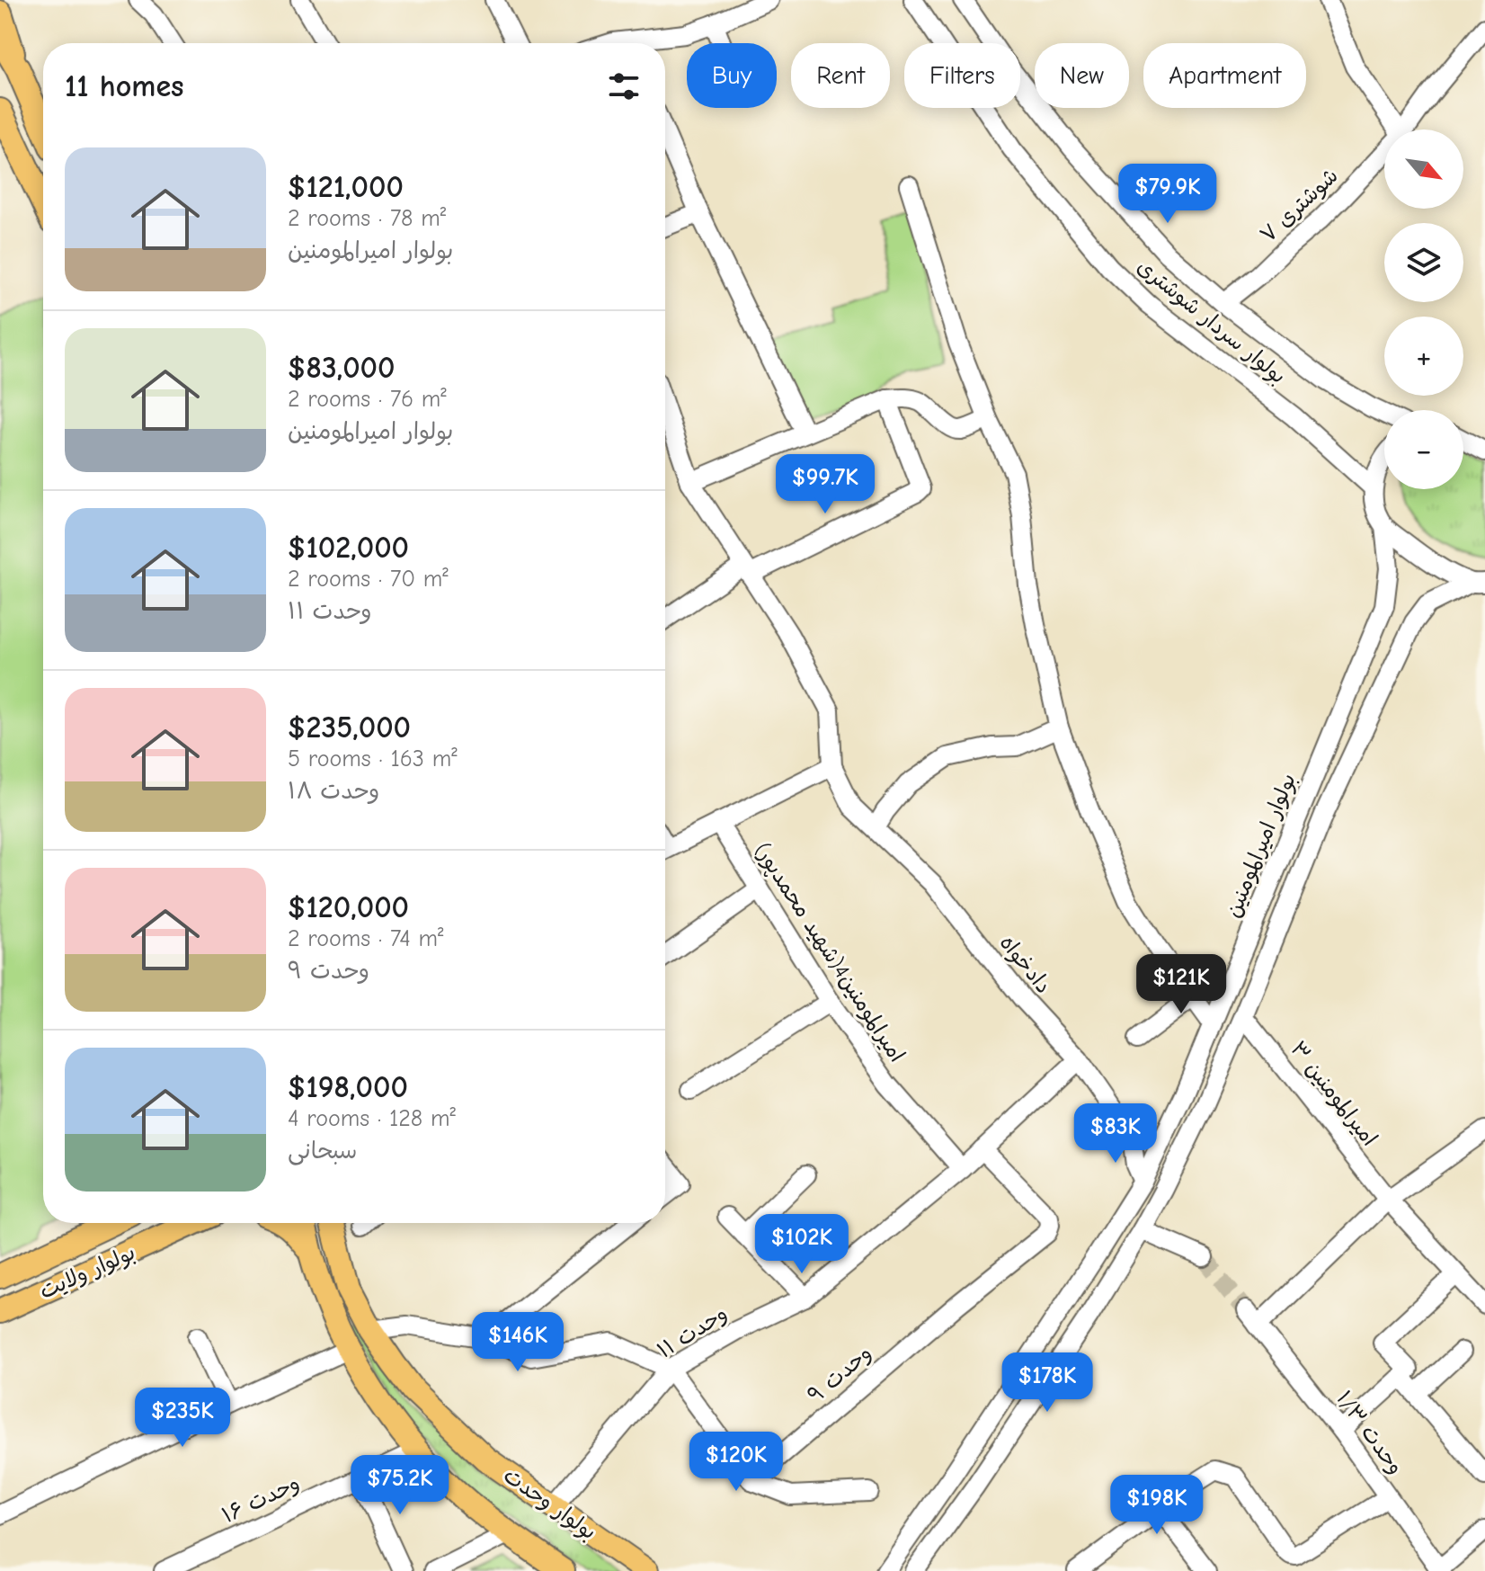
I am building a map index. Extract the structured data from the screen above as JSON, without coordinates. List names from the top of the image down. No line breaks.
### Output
{"streets":{"main road":["بولوار ولایت","بولوار وحدت"],"street":["شوشتری ۷","بولوار سردار شوشتری","بولوار امیرالمومنین","امیرالمومنین4(شهید محمدپور)","دادخواه","امیرالمومنین ۳","وحدت ۱۱","وحدت ۹","وحدت ۱/۳","وحدت ۱۶"]},"crossings":[["شوشتری ۷","بولوار سردار شوشتری"],["بولوار سردار شوشتری","بولوار امیرالمومنین"],["امیرالمومنین4(شهید محمدپور)","وحدت ۱۱"],["دادخواه","وحدت ۱۱"],["وحدت ۱۱","وحدت ۹"],["وحدت ۱۱","بولوار وحدت"]],"north":"bottom right","page":{"chip":["Buy","Rent","Filters","New","Apartment"],"heading":"11 homes","map_buttons":["+","−"],"list":[{"name":"$121,000","note":"2 rooms · 78 m² · بولوار امیرالمومنین"},{"name":"$83,000","note":"2 rooms · 76 m² · بولوار امیرالمومنین"},{"name":"$102,000","note":"2 rooms · 70 m² · وحدت ۱۱"},{"name":"$235,000","note":"5 rooms · 163 m² · وحدت ۱۸"},{"name":"$120,000","note":"2 rooms · 74 m² · وحدت ۹"},{"name":"$198,000","note":"4 rooms · 128 m² · سبحانی"}],"price":["$79.9K","$99.7K","$121K","$83K","$102K","$146K","$178K","$235K","$120K","$75.2K","$198K"]}}
